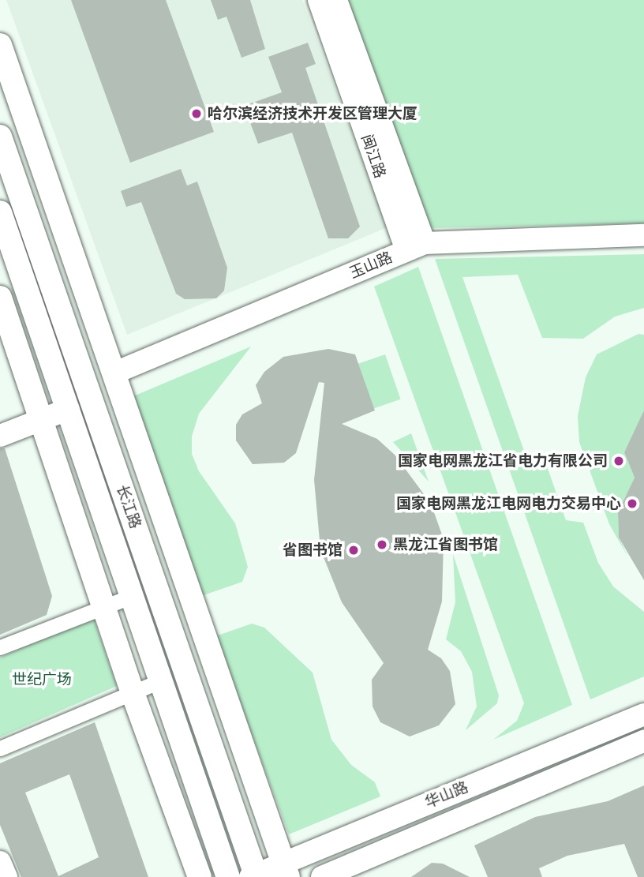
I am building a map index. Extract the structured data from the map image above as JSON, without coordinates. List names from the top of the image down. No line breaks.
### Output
{"streets":{"main road":["闽江路","玉山路","长江路","华山路"]},"crossings":[["闽江路","玉山路"],["长江路","华山路"]],"parks":["世纪广场"],"places":["哈尔滨经济技术开发区管理大厦","国家电网黑龙江省电力有限公司","国家电网黑龙江电网电力交易中心","黑龙江省图书馆","省图书馆"]}
